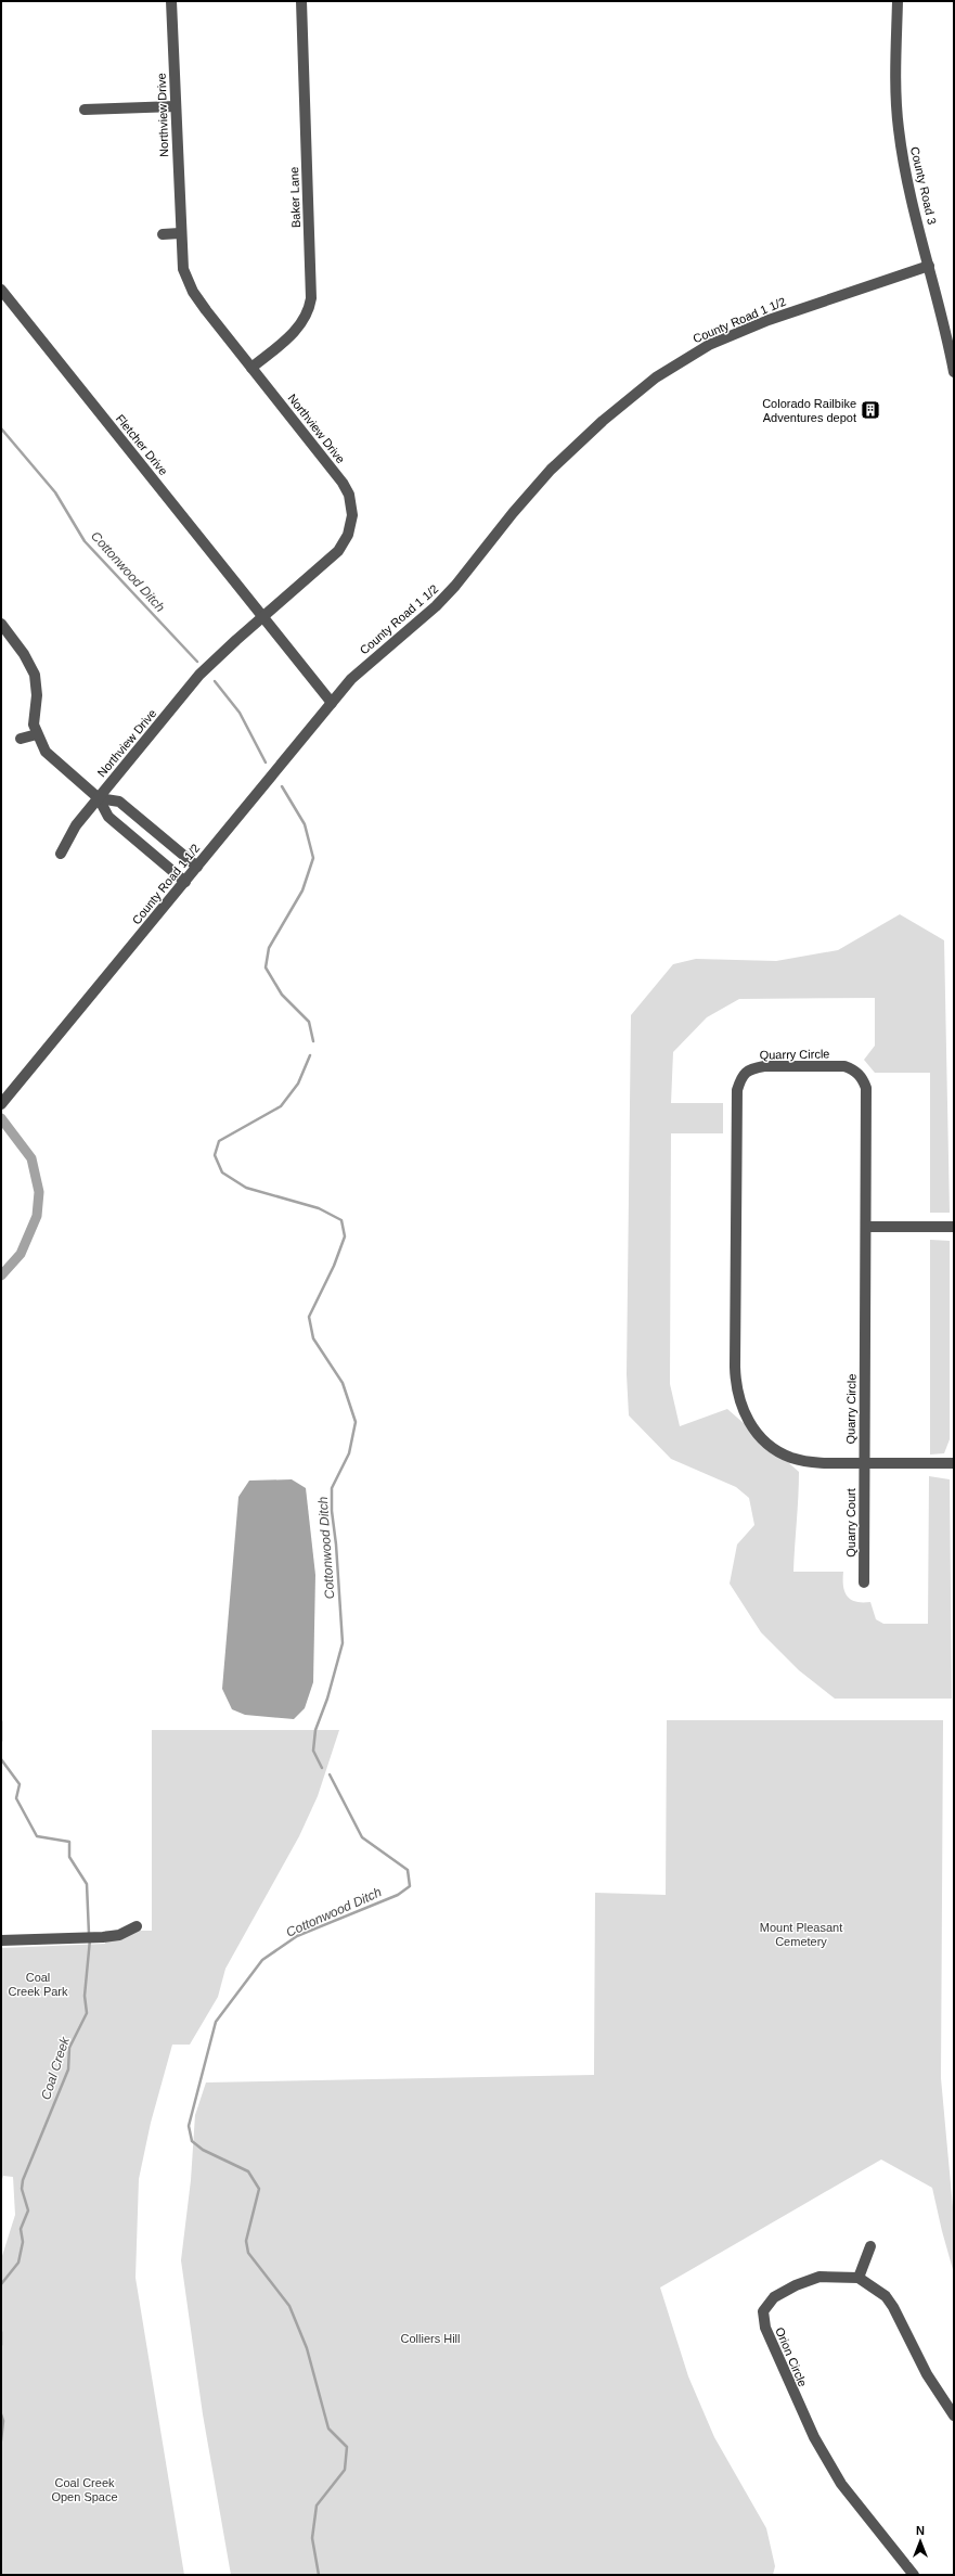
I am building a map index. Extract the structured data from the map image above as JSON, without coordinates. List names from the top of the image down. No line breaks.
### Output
{"streets":{"street":["Northview Drive","County Road 3","Baker Lane","County Road 1 1/2","Fletcher Drive","Quarry Circle","Quarry Court","Orion Circle"]},"crossings":[["Northview Drive","Baker Lane"],["Northview Drive","Fletcher Drive"],["County Road 3","County Road 1 1/2"],["County Road 1 1/2","Fletcher Drive"],["Quarry Circle","Quarry Court"]],"water":["Cottonwood Ditch","Coal Creek"],"parks":["Mount Pleasant Cemetery","Coal Creek Park","Colliers Hill","Coal Creek Open Space"],"places":{"building":["Colorado Railbike Adventures depot"]},"north":"top"}
